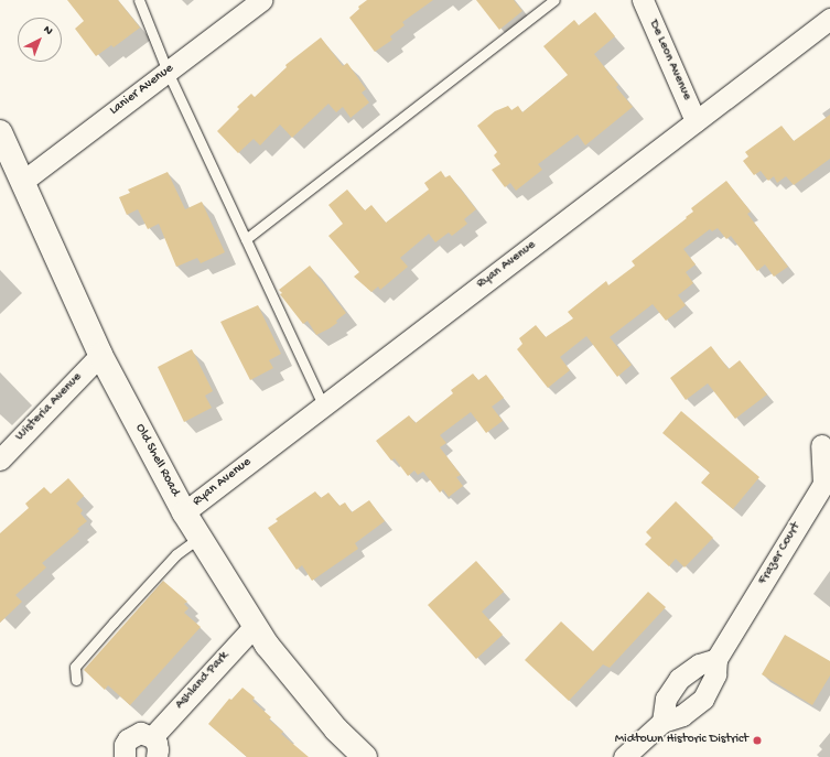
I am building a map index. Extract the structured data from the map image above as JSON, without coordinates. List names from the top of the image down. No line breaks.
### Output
{"streets":{"street":["De Leon Avenue","Lanier Avenue","Ryan Avenue","Wisteria Avenue","Old Shell Road","Frazer Court","Ashland Park"]},"crossings":[["De Leon Avenue","Ryan Avenue"],["Lanier Avenue","Old Shell Road"],["Ryan Avenue","Old Shell Road"],["Wisteria Avenue","Old Shell Road"],["Old Shell Road","Ashland Park"]],"places":["Midtown Historic District"],"north":"top right"}
